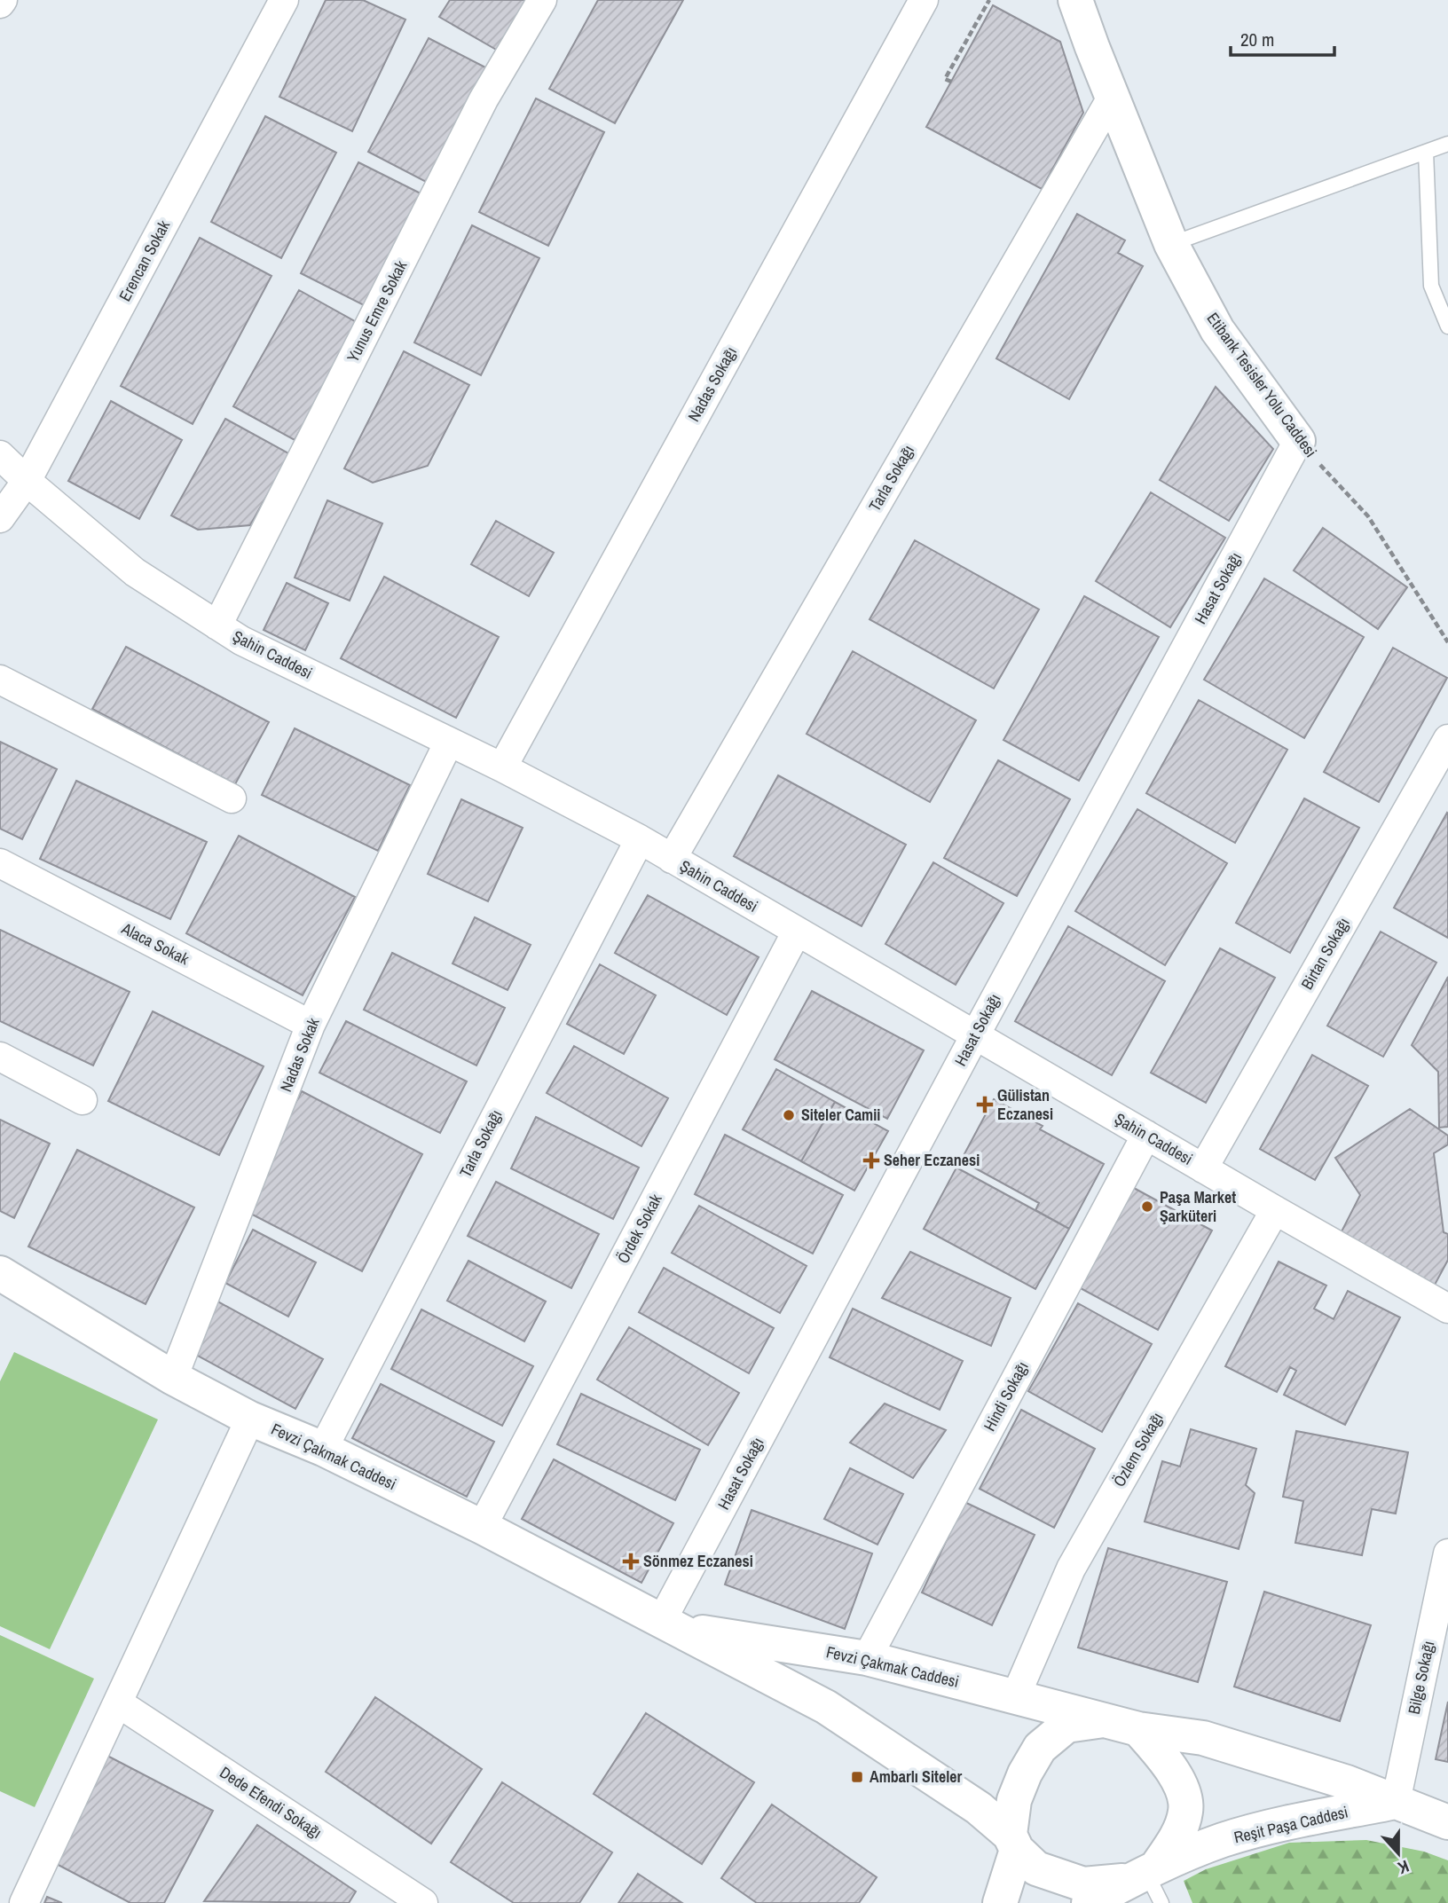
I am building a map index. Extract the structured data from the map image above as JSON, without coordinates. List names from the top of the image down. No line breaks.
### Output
{"streets":{"main road":["Etibank Tesisler Yolu Caddesi","Fevzi Çakmak Caddesi","Reşit Paşa Caddesi"],"street":["Erencan Sokak","Yunus Emre Sokak","Nadas Sokağı","Tarla Sokağı","Hasat Sokağı","Şahin Caddesi","Alaca Sokak","Birtan Sokağı","Nadas Sokak","Ördek Sokak","Hindi Sokağı","Özlem Sokağı","Bilge Sokağı","Dede Efendi Sokağı"]},"crossings":[["Erencan Sokak","Şahin Caddesi"],["Yunus Emre Sokak","Şahin Caddesi"],["Nadas Sokağı","Şahin Caddesi"],["Etibank Tesisler Yolu Caddesi","Tarla Sokağı"],["Etibank Tesisler Yolu Caddesi","Hasat Sokağı"],["Tarla Sokağı","Şahin Caddesi"],["Tarla Sokağı","Fevzi Çakmak Caddesi"],["Hasat Sokağı","Şahin Caddesi"],["Hasat Sokağı","Fevzi Çakmak Caddesi"],["Şahin Caddesi","Birtan Sokağı"],["Şahin Caddesi","Nadas Sokak"],["Şahin Caddesi","Ördek Sokak"],["Şahin Caddesi","Hindi Sokağı"],["Şahin Caddesi","Özlem Sokağı"],["Alaca Sokak","Nadas Sokak"],["Nadas Sokak","Fevzi Çakmak Caddesi"],["Ördek Sokak","Fevzi Çakmak Caddesi"],["Hindi Sokağı","Fevzi Çakmak Caddesi"],["Özlem Sokağı","Fevzi Çakmak Caddesi"],["Fevzi Çakmak Caddesi","Reşit Paşa Caddesi"],["Bilge Sokağı","Reşit Paşa Caddesi"]],"places":{"health":["Gülistan Eczanesi","Seher Eczanesi","Sönmez Eczanesi"],"other":["Siteler Camii","Paşa Market Şarküteri"],"transit":["Ambarlı Siteler"]},"scale_bar":"20 m","north":"bottom"}
